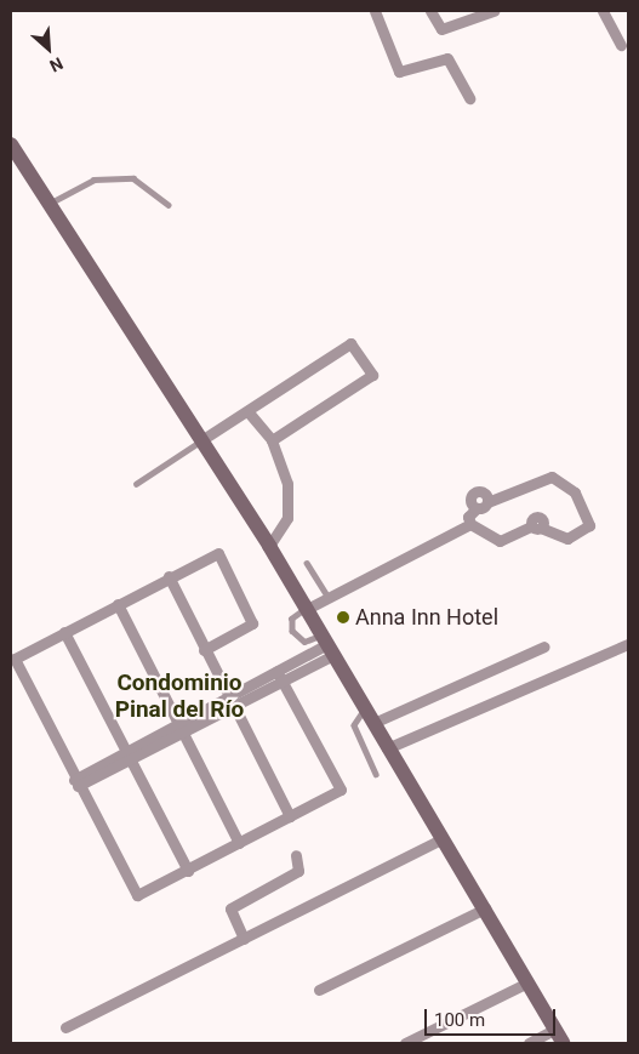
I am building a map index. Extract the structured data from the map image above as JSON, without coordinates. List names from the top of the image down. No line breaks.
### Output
{"districts":["Condominio Pinal del Río"],"places":["Anna Inn Hotel"],"scale_bar":"100 m","north":"bottom right"}
